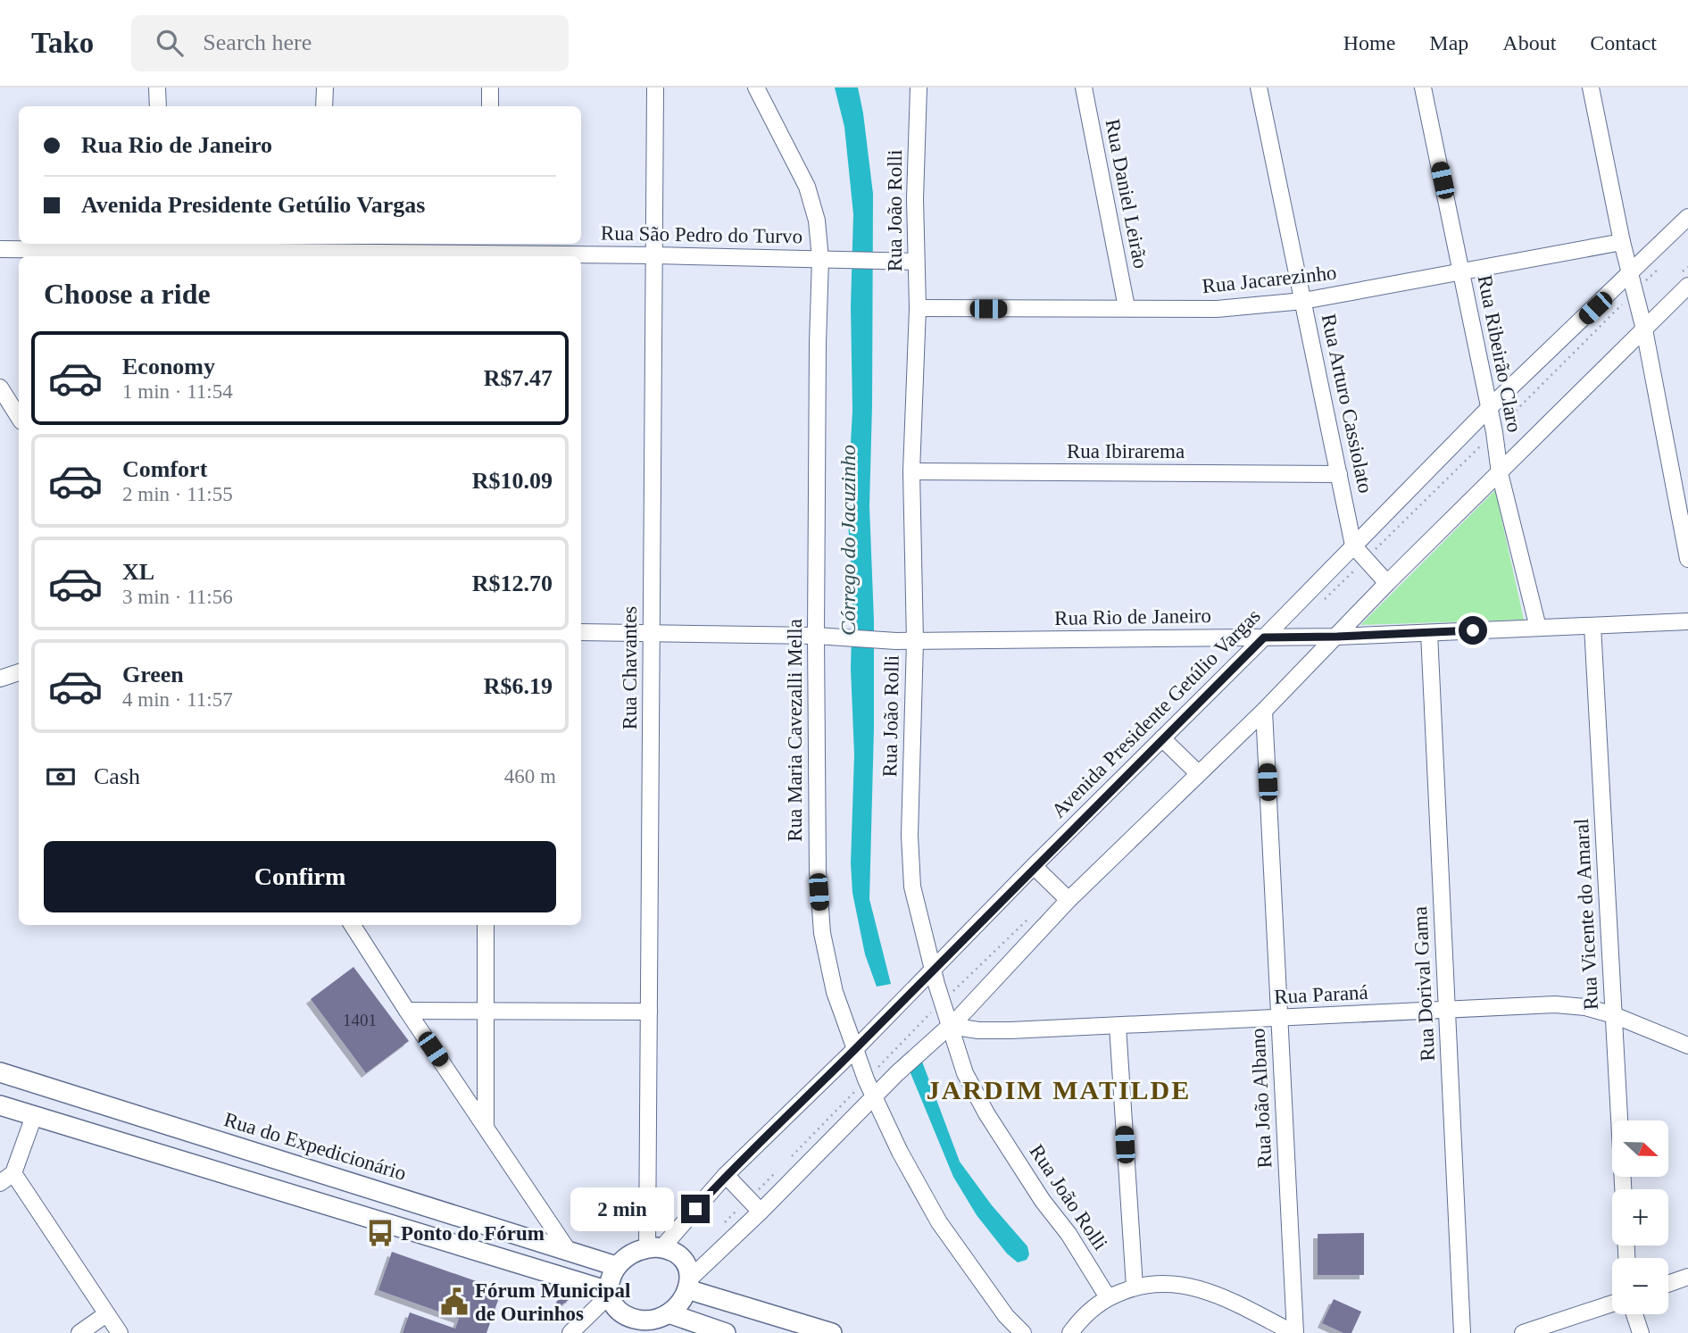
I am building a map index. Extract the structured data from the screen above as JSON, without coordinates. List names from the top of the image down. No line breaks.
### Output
{"streets":{"main road":["Rua do Expedicionário"],"street":["Rua Daniel Leirão","Rua João Rolli","Rua São Pedro do Turvo","Rua Jacarezinho","Rua Ribeirão Claro","Rua Arturo Cassiolato","Rua Ibirarema","Rua Rio de Janeiro","Rua Chavantes","Avenida Presidente Getúlio Vargas","Rua Maria Cavezalli Mella","Rua Vicente do Amaral","Rua Dorival Gama","Rua Paraná","Rua João Albano"]},"crossings":[["Rua Daniel Leirão","Rua Jacarezinho"],["Rua João Rolli","Rua São Pedro do Turvo"],["Rua João Rolli","Rua Jacarezinho"],["Rua João Rolli","Rua Ibirarema"],["Rua João Rolli","Rua Rio de Janeiro"],["Rua João Rolli","Avenida Presidente Getúlio Vargas"],["Rua João Rolli","Rua Paraná"],["Rua São Pedro do Turvo","Rua Chavantes"],["Rua São Pedro do Turvo","Rua Maria Cavezalli Mella"],["Rua Jacarezinho","Rua Ribeirão Claro"],["Rua Jacarezinho","Rua Arturo Cassiolato"],["Rua Ribeirão Claro","Rua Rio de Janeiro"],["Rua Ribeirão Claro","Avenida Presidente Getúlio Vargas"],["Rua Arturo Cassiolato","Rua Ibirarema"],["Rua Arturo Cassiolato","Avenida Presidente Getúlio Vargas"],["Rua Rio de Janeiro","Rua Chavantes"],["Rua Rio de Janeiro","Avenida Presidente Getúlio Vargas"],["Rua Rio de Janeiro","Rua Maria Cavezalli Mella"],["Rua Rio de Janeiro","Rua Vicente do Amaral"],["Rua Rio de Janeiro","Rua Dorival Gama"],["Rua Chavantes","Avenida Presidente Getúlio Vargas"],["Rua Chavantes","Rua do Expedicionário"],["Avenida Presidente Getúlio Vargas","Rua Maria Cavezalli Mella"],["Avenida Presidente Getúlio Vargas","Rua do Expedicionário"],["Rua Vicente do Amaral","Rua Paraná"],["Rua Dorival Gama","Rua Paraná"],["Rua Paraná","Rua João Albano"]],"districts":["JARDIM MATILDE"],"water":["Córrego do Jacuzinho"],"places":{"bus stop":["Ponto do Fórum"],"public building":["Fórum Municipal de Ourinhos"]},"house_numbers":["1401"],"north":"right","page":{"header":"Tako","search":"Search here","nav":["Home","Map","About","Contact"],"banner":["Rua Rio de Janeiro","Avenida Presidente Getúlio Vargas"],"heading":"Choose a ride","list":[{"name":"Economy","note":"1 min · 11:54","value":"R$7.47"},{"name":"Comfort","note":"2 min · 11:55","value":"R$10.09"},{"name":"XL","note":"3 min · 11:56","value":"R$12.70"},{"name":"Green","note":"4 min · 11:57","value":"R$6.19"}],"pay":["Cash","460 m"],"buttons":"Confirm","map_buttons":["+","−"],"bubble":"2 min"}}
